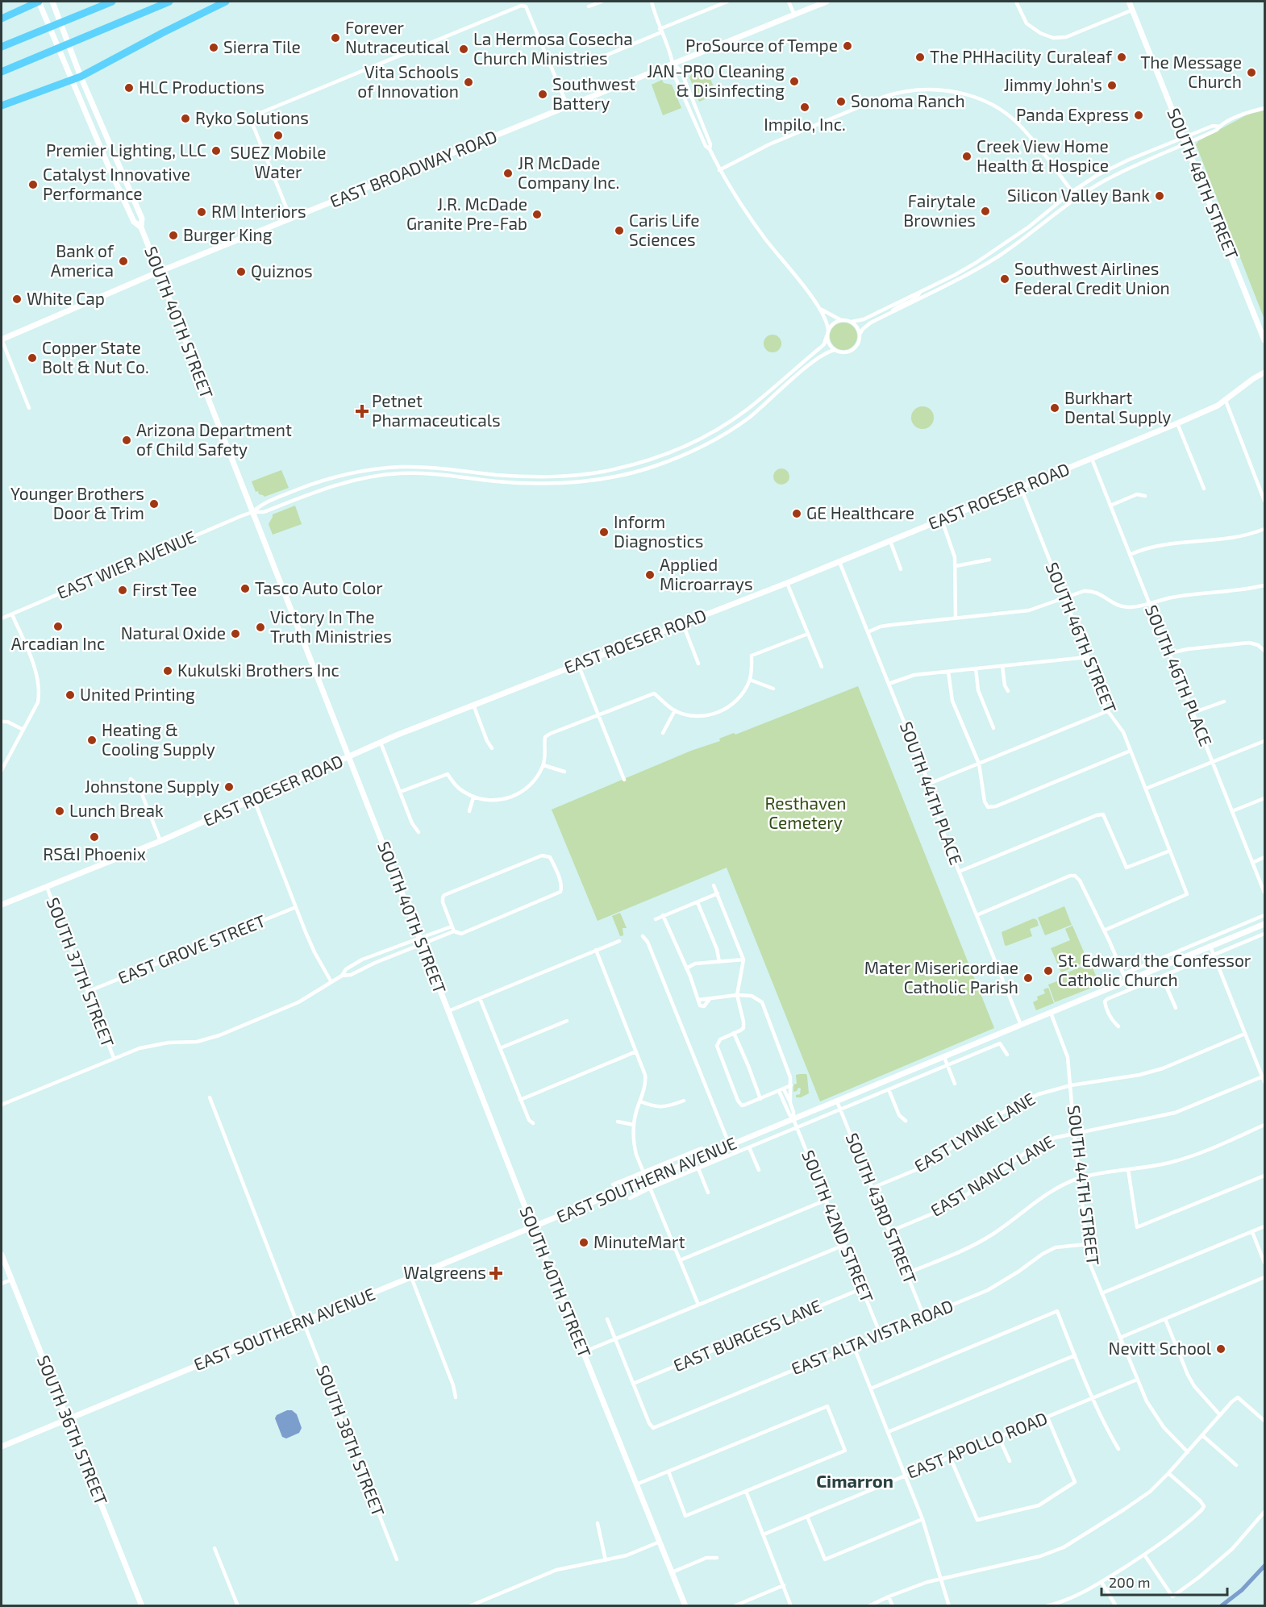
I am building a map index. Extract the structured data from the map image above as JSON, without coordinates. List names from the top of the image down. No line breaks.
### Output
{"streets":{"main road":["EAST BROADWAY ROAD","SOUTH 48TH STREET","SOUTH 40TH STREET","EAST ROESER ROAD","EAST SOUTHERN AVENUE","SOUTH 36TH STREET"],"street":["EAST WIER AVENUE","SOUTH 46TH STREET","SOUTH 46TH PLACE","SOUTH 44TH PLACE","EAST GROVE STREET","SOUTH 37TH STREET","EAST LYNNE LANE","EAST NANCY LANE","SOUTH 44TH STREET","SOUTH 43RD STREET","SOUTH 42ND STREET","EAST BURGESS LANE","EAST ALTA VISTA ROAD","SOUTH 38TH STREET","EAST APOLLO ROAD"]},"crossings":[["EAST BROADWAY ROAD","SOUTH 40TH STREET"],["SOUTH 40TH STREET","EAST ROESER ROAD"],["SOUTH 40TH STREET","EAST WIER AVENUE"],["SOUTH 40TH STREET","EAST SOUTHERN AVENUE"],["EAST ROESER ROAD","SOUTH 46TH STREET"],["EAST ROESER ROAD","SOUTH 46TH PLACE"],["EAST ROESER ROAD","SOUTH 44TH PLACE"],["EAST ROESER ROAD","SOUTH 37TH STREET"],["SOUTH 44TH PLACE","EAST SOUTHERN AVENUE"],["EAST GROVE STREET","SOUTH 37TH STREET"],["EAST LYNNE LANE","SOUTH 44TH STREET"],["EAST LYNNE LANE","SOUTH 43RD STREET"],["EAST NANCY LANE","SOUTH 44TH STREET"],["EAST NANCY LANE","SOUTH 43RD STREET"],["EAST SOUTHERN AVENUE","SOUTH 44TH STREET"],["EAST SOUTHERN AVENUE","SOUTH 43RD STREET"],["EAST SOUTHERN AVENUE","SOUTH 42ND STREET"],["EAST SOUTHERN AVENUE","SOUTH 36TH STREET"],["EAST SOUTHERN AVENUE","SOUTH 38TH STREET"],["SOUTH 44TH STREET","EAST ALTA VISTA ROAD"],["SOUTH 44TH STREET","EAST APOLLO ROAD"],["SOUTH 43RD STREET","EAST ALTA VISTA ROAD"],["SOUTH 42ND STREET","EAST BURGESS LANE"],["SOUTH 42ND STREET","EAST ALTA VISTA ROAD"],["EAST BURGESS LANE","EAST ALTA VISTA ROAD"]],"districts":["Cimarron"],"parks":["Resthaven Cemetery"],"places":{"other":["Forever Nutraceutical","ProSource of Tempe","Sierra Tile","La Hermosa Cosecha Church Ministries","The PHHacility","Curaleaf","The Message Church","JAN-PRO Cleaning & Disinfecting","Vita Schools of Innovation","Jimmy John's","HLC Productions","Southwest Battery","Sonoma Ranch","Impilo, Inc.","Panda Express","Ryko Solutions","SUEZ Mobile Water","Premier Lighting, LLC","Creek View Home Health & Hospice","JR McDade Company Inc.","Catalyst Innovative Performance","Silicon Valley Bank","Fairytale Brownies","RM Interiors","J.R. McDade Granite Pre-Fab","Caris Life Sciences","Burger King","Bank of America","Quiznos","Southwest Airlines Federal Credit Union","White Cap","Copper State Bolt & Nut Co.","Burkhart Dental Supply","Arizona Department of Child Safety","Younger Brothers Door & Trim","GE Healthcare","Inform Diagnostics","Applied Microarrays","Tasco Auto Color","First Tee","Arcadian Inc","Victory In The Truth Ministries","Natural Oxide","Kukulski Brothers Inc","United Printing","Heating & Cooling Supply","Johnstone Supply","Lunch Break","RS&I Phoenix","St. Edward the Confessor Catholic Church","Mater Misericordiae Catholic Parish","MinuteMart","Nevitt School"],"health":["Petnet Pharmaceuticals","Walgreens"]},"scale_bar":"200 m"}
